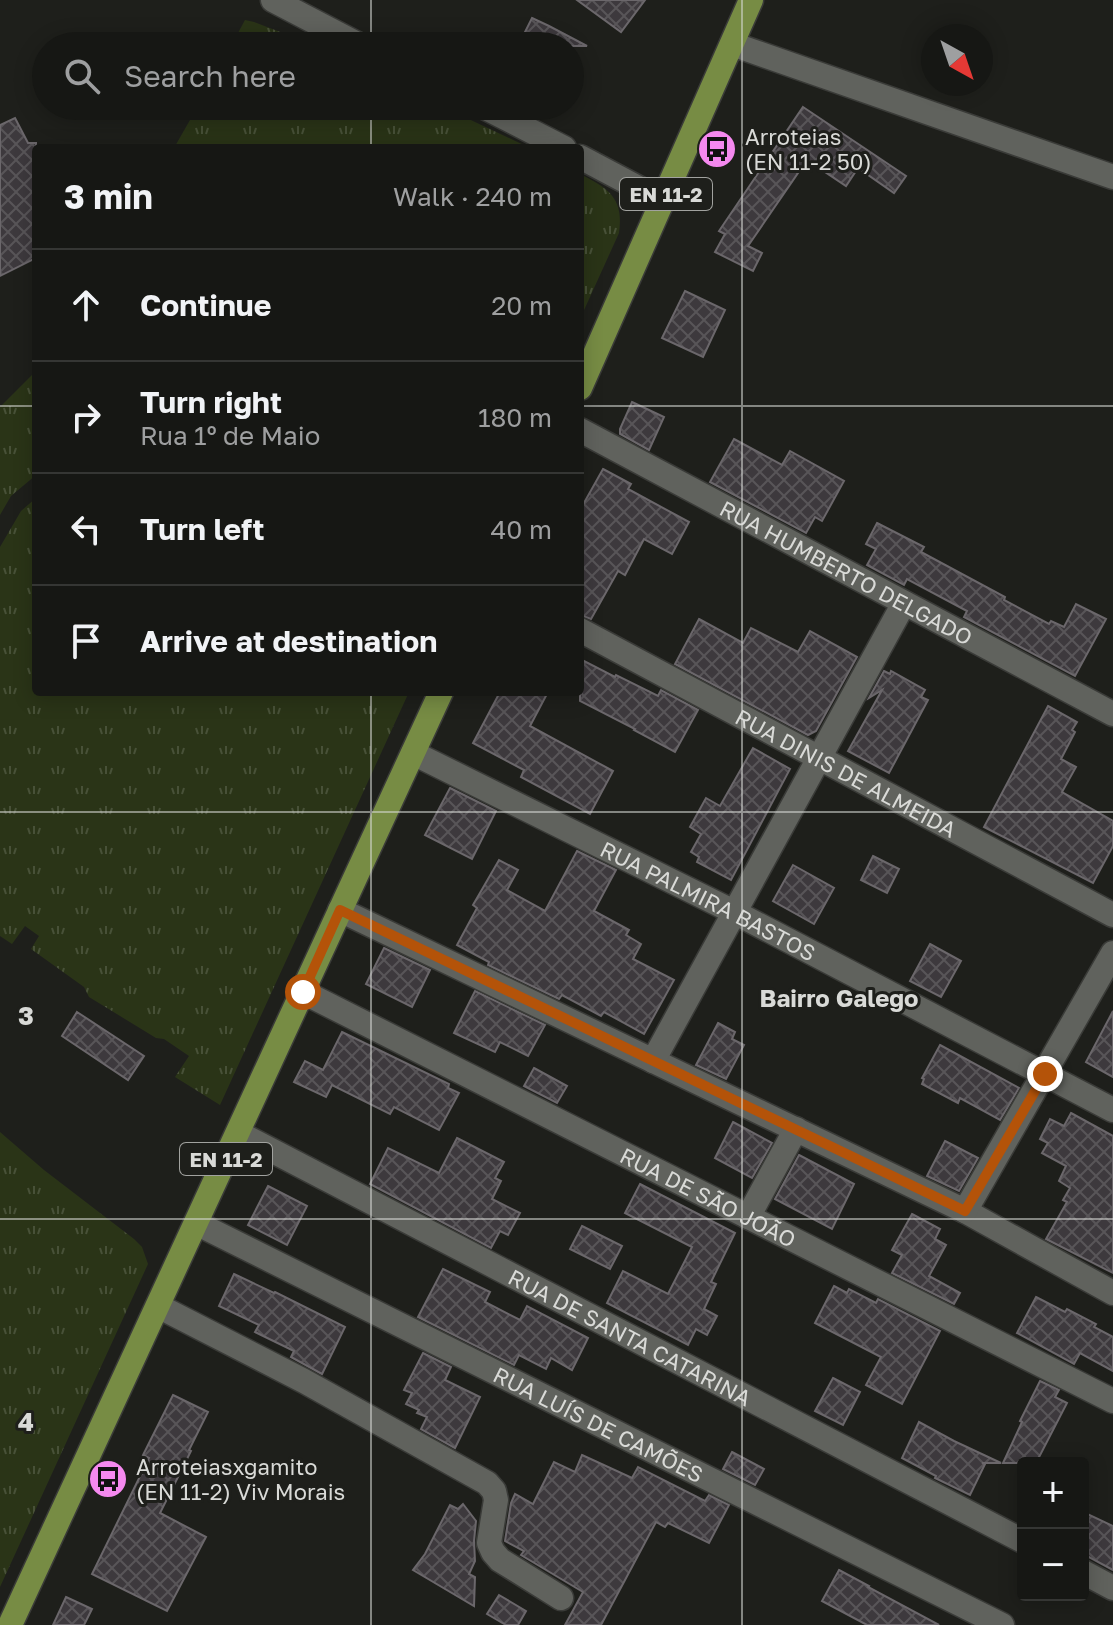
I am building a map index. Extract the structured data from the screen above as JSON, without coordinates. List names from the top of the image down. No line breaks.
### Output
{"streets":{"main road":["EN 11-2"],"street":["RUA HUMBERTO DELGADO","RUA DINIS DE ALMEIDA","RUA PALMIRA BASTOS","RUA DE SÃO JOÃO","RUA DE SANTA CATARINA","RUA LUÍS DE CAMÕES"]},"crossings":[["EN 11-2","RUA PALMIRA BASTOS"],["EN 11-2","RUA DE SÃO JOÃO"],["EN 11-2","RUA DE SANTA CATARINA"],["EN 11-2","RUA LUÍS DE CAMÕES"]],"districts":["Bairro Galego"],"places":{"bus stop":["Arroteias (EN 11-2 50)","Arroteiasxgamito (EN 11-2) Viv Morais"]},"north":"bottom right","page":{"search":"Search here","heading":["3 min","Walk · 240 m"],"list":[["Continue","20 m"],["Turn right","Rua 1º de Maio","180 m"],["Turn left","40 m"],"Arrive at destination"],"map_buttons":["+","−"]},"grid":{"rows":["3","4"]}}
